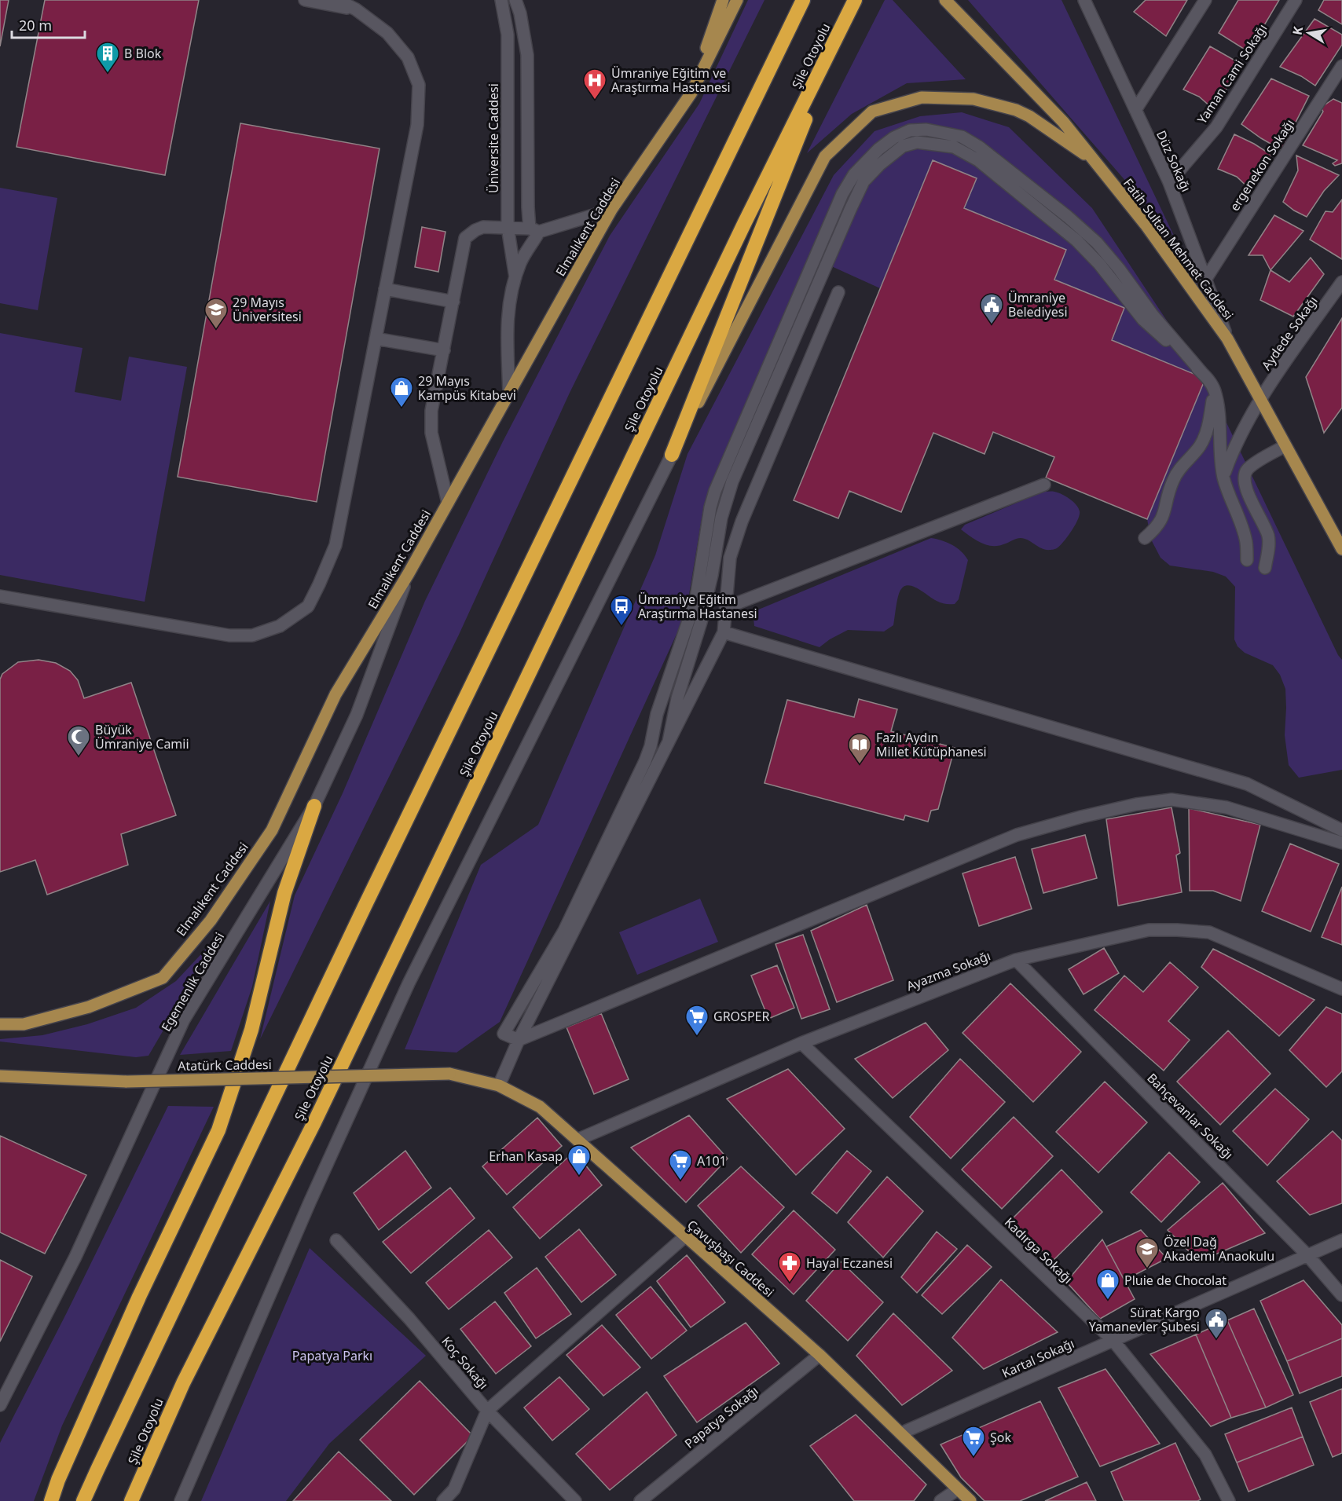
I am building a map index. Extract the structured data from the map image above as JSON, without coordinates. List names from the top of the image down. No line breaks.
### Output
{"streets":{"highway":["Şile Otoyolu"],"main road":["Elmalıkent Caddesi","Fatih Sultan Mehmet Caddesi","Atatürk Caddesi","Çavuşbaşı Caddesi"],"street":["Yaman Cami Sokağı","Üniversite Caddesi","Düz Sokağı","ergenekon Sokağı","Aydede Sokağı","Ayazma Sokağı","Egemenlik Caddesi","Bahçevanlar Sokağı","Kadırga Sokağı","Kartal Sokağı","Koç Sokağı","Papatya Sokağı"]},"crossings":[["Yaman Cami Sokağı","Düz Sokağı"],["Düz Sokağı","ergenekon Sokağı"],["Düz Sokağı","Fatih Sultan Mehmet Caddesi"],["Elmalıkent Caddesi","Egemenlik Caddesi"],["Fatih Sultan Mehmet Caddesi","Aydede Sokağı"],["Ayazma Sokağı","Bahçevanlar Sokağı"],["Ayazma Sokağı","Kadırga Sokağı"],["Ayazma Sokağı","Çavuşbaşı Caddesi"],["Atatürk Caddesi","Çavuşbaşı Caddesi"],["Bahçevanlar Sokağı","Kartal Sokağı"],["Kadırga Sokağı","Kartal Sokağı"],["Çavuşbaşı Caddesi","Kartal Sokağı"],["Çavuşbaşı Caddesi","Papatya Sokağı"]],"parks":["Papatya Parkı"],"places":{"building":["B Blok"],"hospital":["Ümraniye Eğitim ve Araştırma Hastanesi"],"public building":["Ümraniye Belediyesi","Sürat Kargo Yamanevler Şubesi"],"school or university":["29 Mayıs Üniversitesi","Özel Dağ Akademi Anaokulu"],"shop":["29 Mayıs Kampüs Kitabevi","Erhan Kasap","Pluie de Chocolat"],"bus stop":["Ümraniye Eğitim Araştırma Hastanesi"],"mosque":["Büyük Ümraniye Camii"],"library":["Fazlı Aydın Millet Kütüphanesi"],"supermarket":["GROSPER","A101","Şok"],"pharmacy":["Hayal Eczanesi"]},"scale_bar":"20 m","north":"left"}
